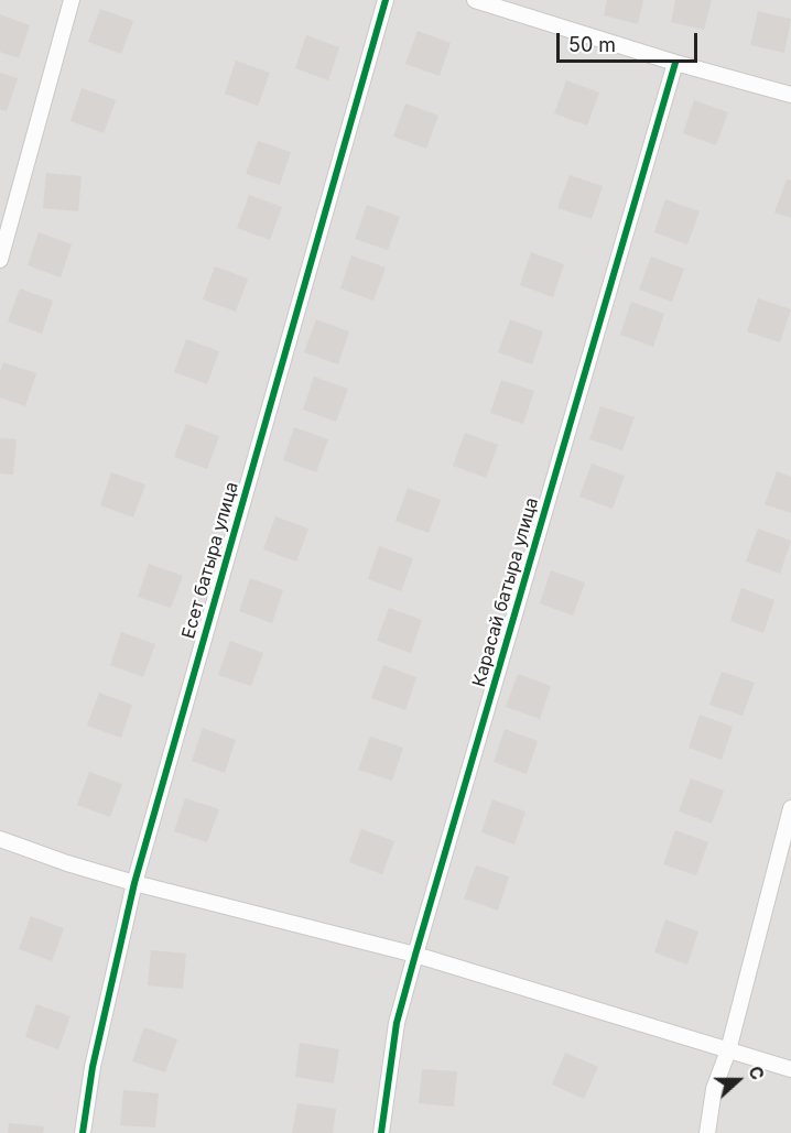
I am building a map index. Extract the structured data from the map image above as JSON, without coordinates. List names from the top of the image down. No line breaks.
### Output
{"streets":{"street":["Есет батыра улица","Карасай батыра улица"]},"scale_bar":"50 m","north":"right"}
